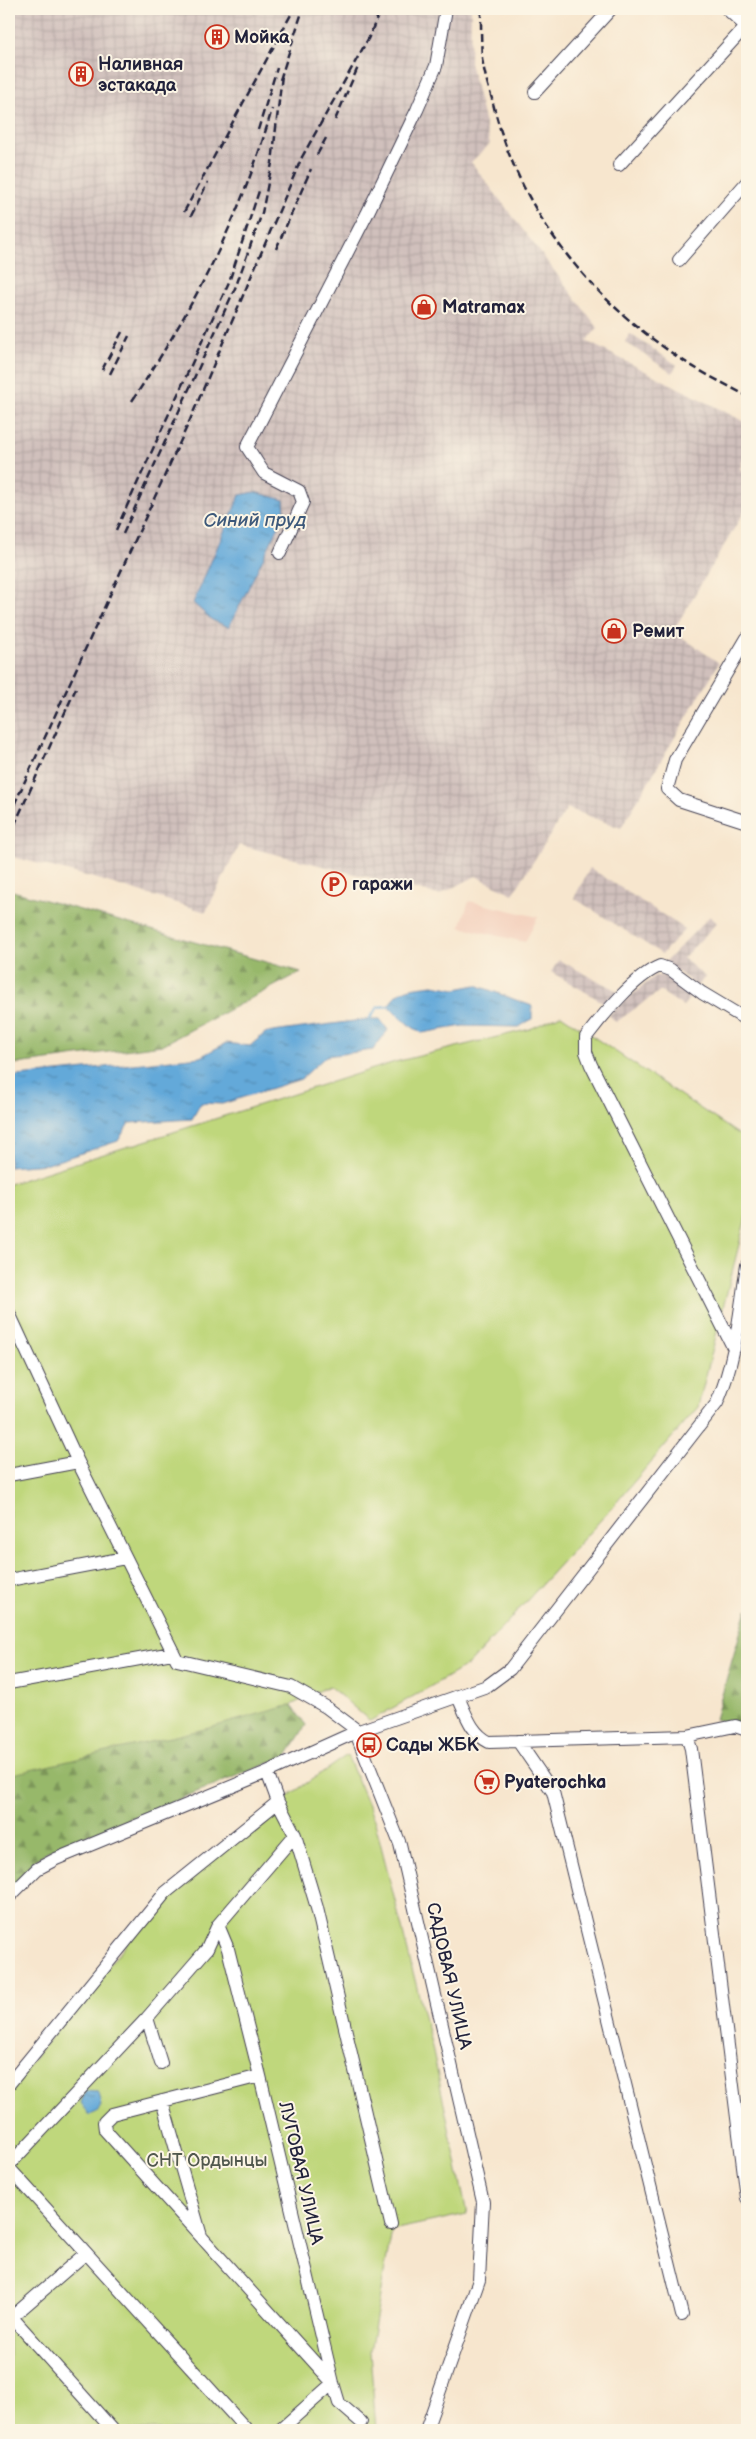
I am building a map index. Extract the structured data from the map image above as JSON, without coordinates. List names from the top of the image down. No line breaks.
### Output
{"streets":{"street":["САДОВАЯ УЛИЦА","ЛУГОВАЯ УЛИЦА"]},"water":["Синий пруд"],"parks":["СНТ Ордынцы"],"places":{"building":["Мойка","Наливная эстакада"],"shop":["Matramax","Ремит"],"parking":["гаражи"],"bus stop":["Сады ЖБК"],"supermarket":["Pyaterochka"]}}
